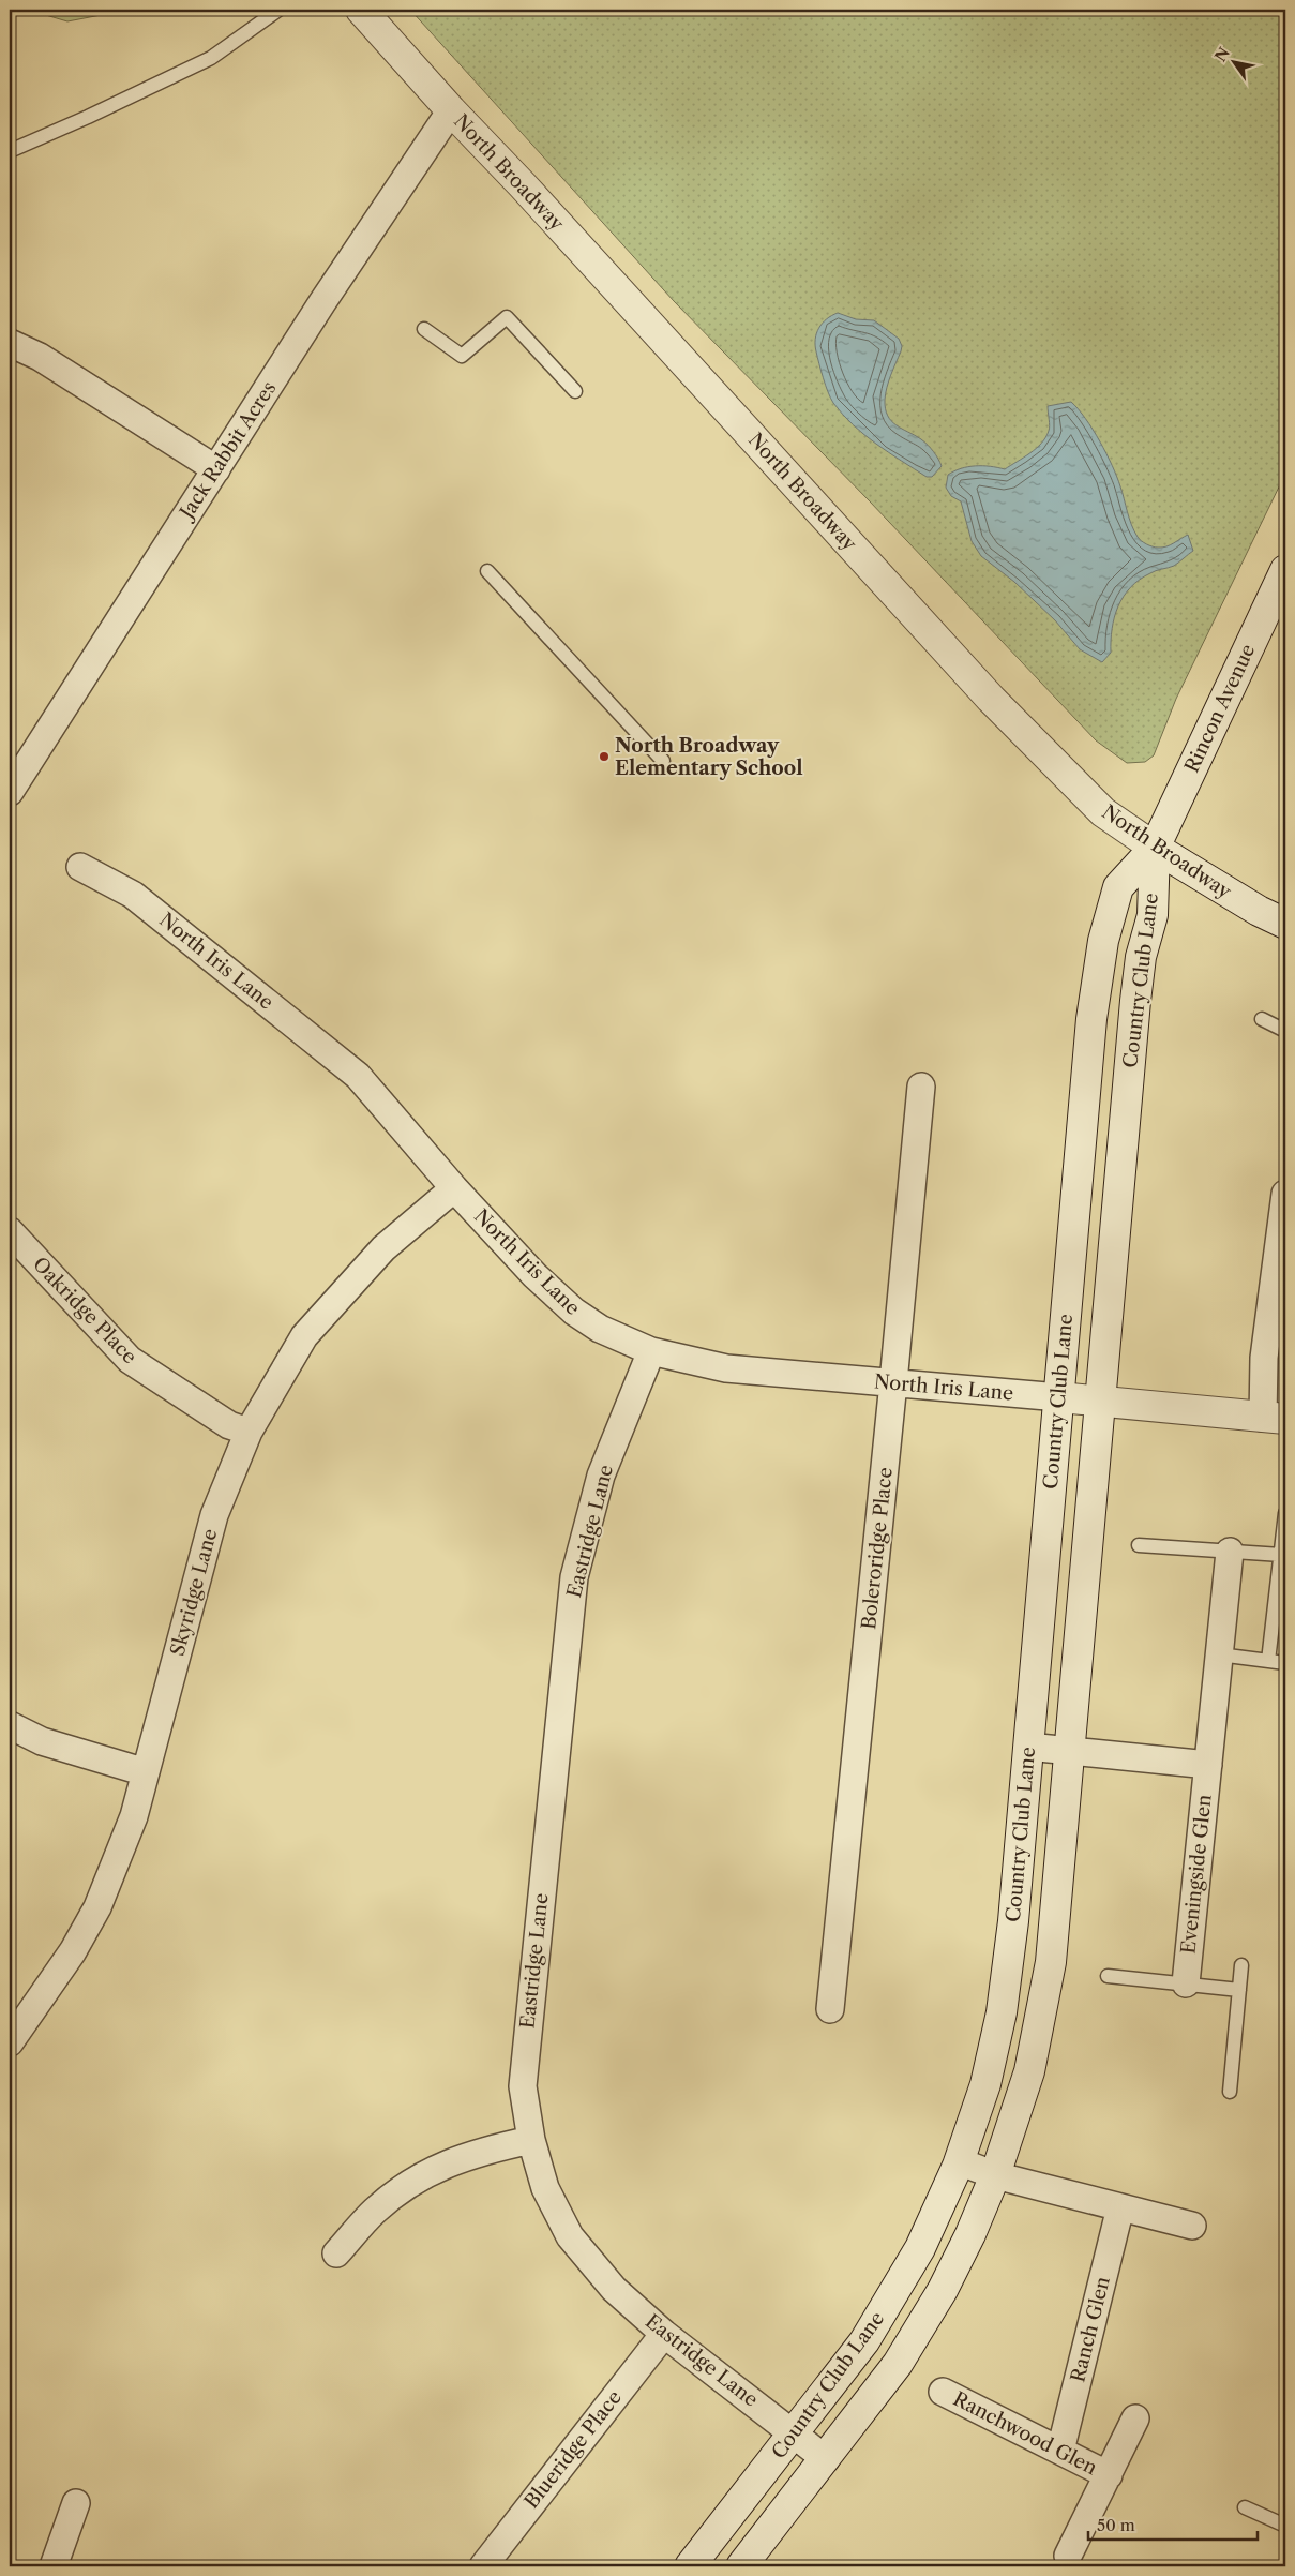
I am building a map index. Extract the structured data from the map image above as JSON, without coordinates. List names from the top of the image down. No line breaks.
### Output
{"streets":{"main road":["North Broadway","Rincon Avenue","North Iris Lane","Country Club Lane"],"street":["Jack Rabbit Acres","Oakridge Place","Eastridge Lane","Boleroridge Place","Skyridge Lane","Eveningside Glen","Ranch Glen","Ranchwood Glen","Blueridge Place"]},"crossings":[["North Broadway","Jack Rabbit Acres"],["North Broadway","Rincon Avenue"],["North Broadway","Country Club Lane"],["Rincon Avenue","Country Club Lane"],["North Iris Lane","Country Club Lane"],["North Iris Lane","Eastridge Lane"],["North Iris Lane","Boleroridge Place"],["North Iris Lane","Skyridge Lane"],["Country Club Lane","Eastridge Lane"],["Oakridge Place","Skyridge Lane"],["Eastridge Lane","Blueridge Place"],["Ranch Glen","Ranchwood Glen"]],"places":["North Broadway Elementary School"],"scale_bar":"50 m","north":"top left"}
